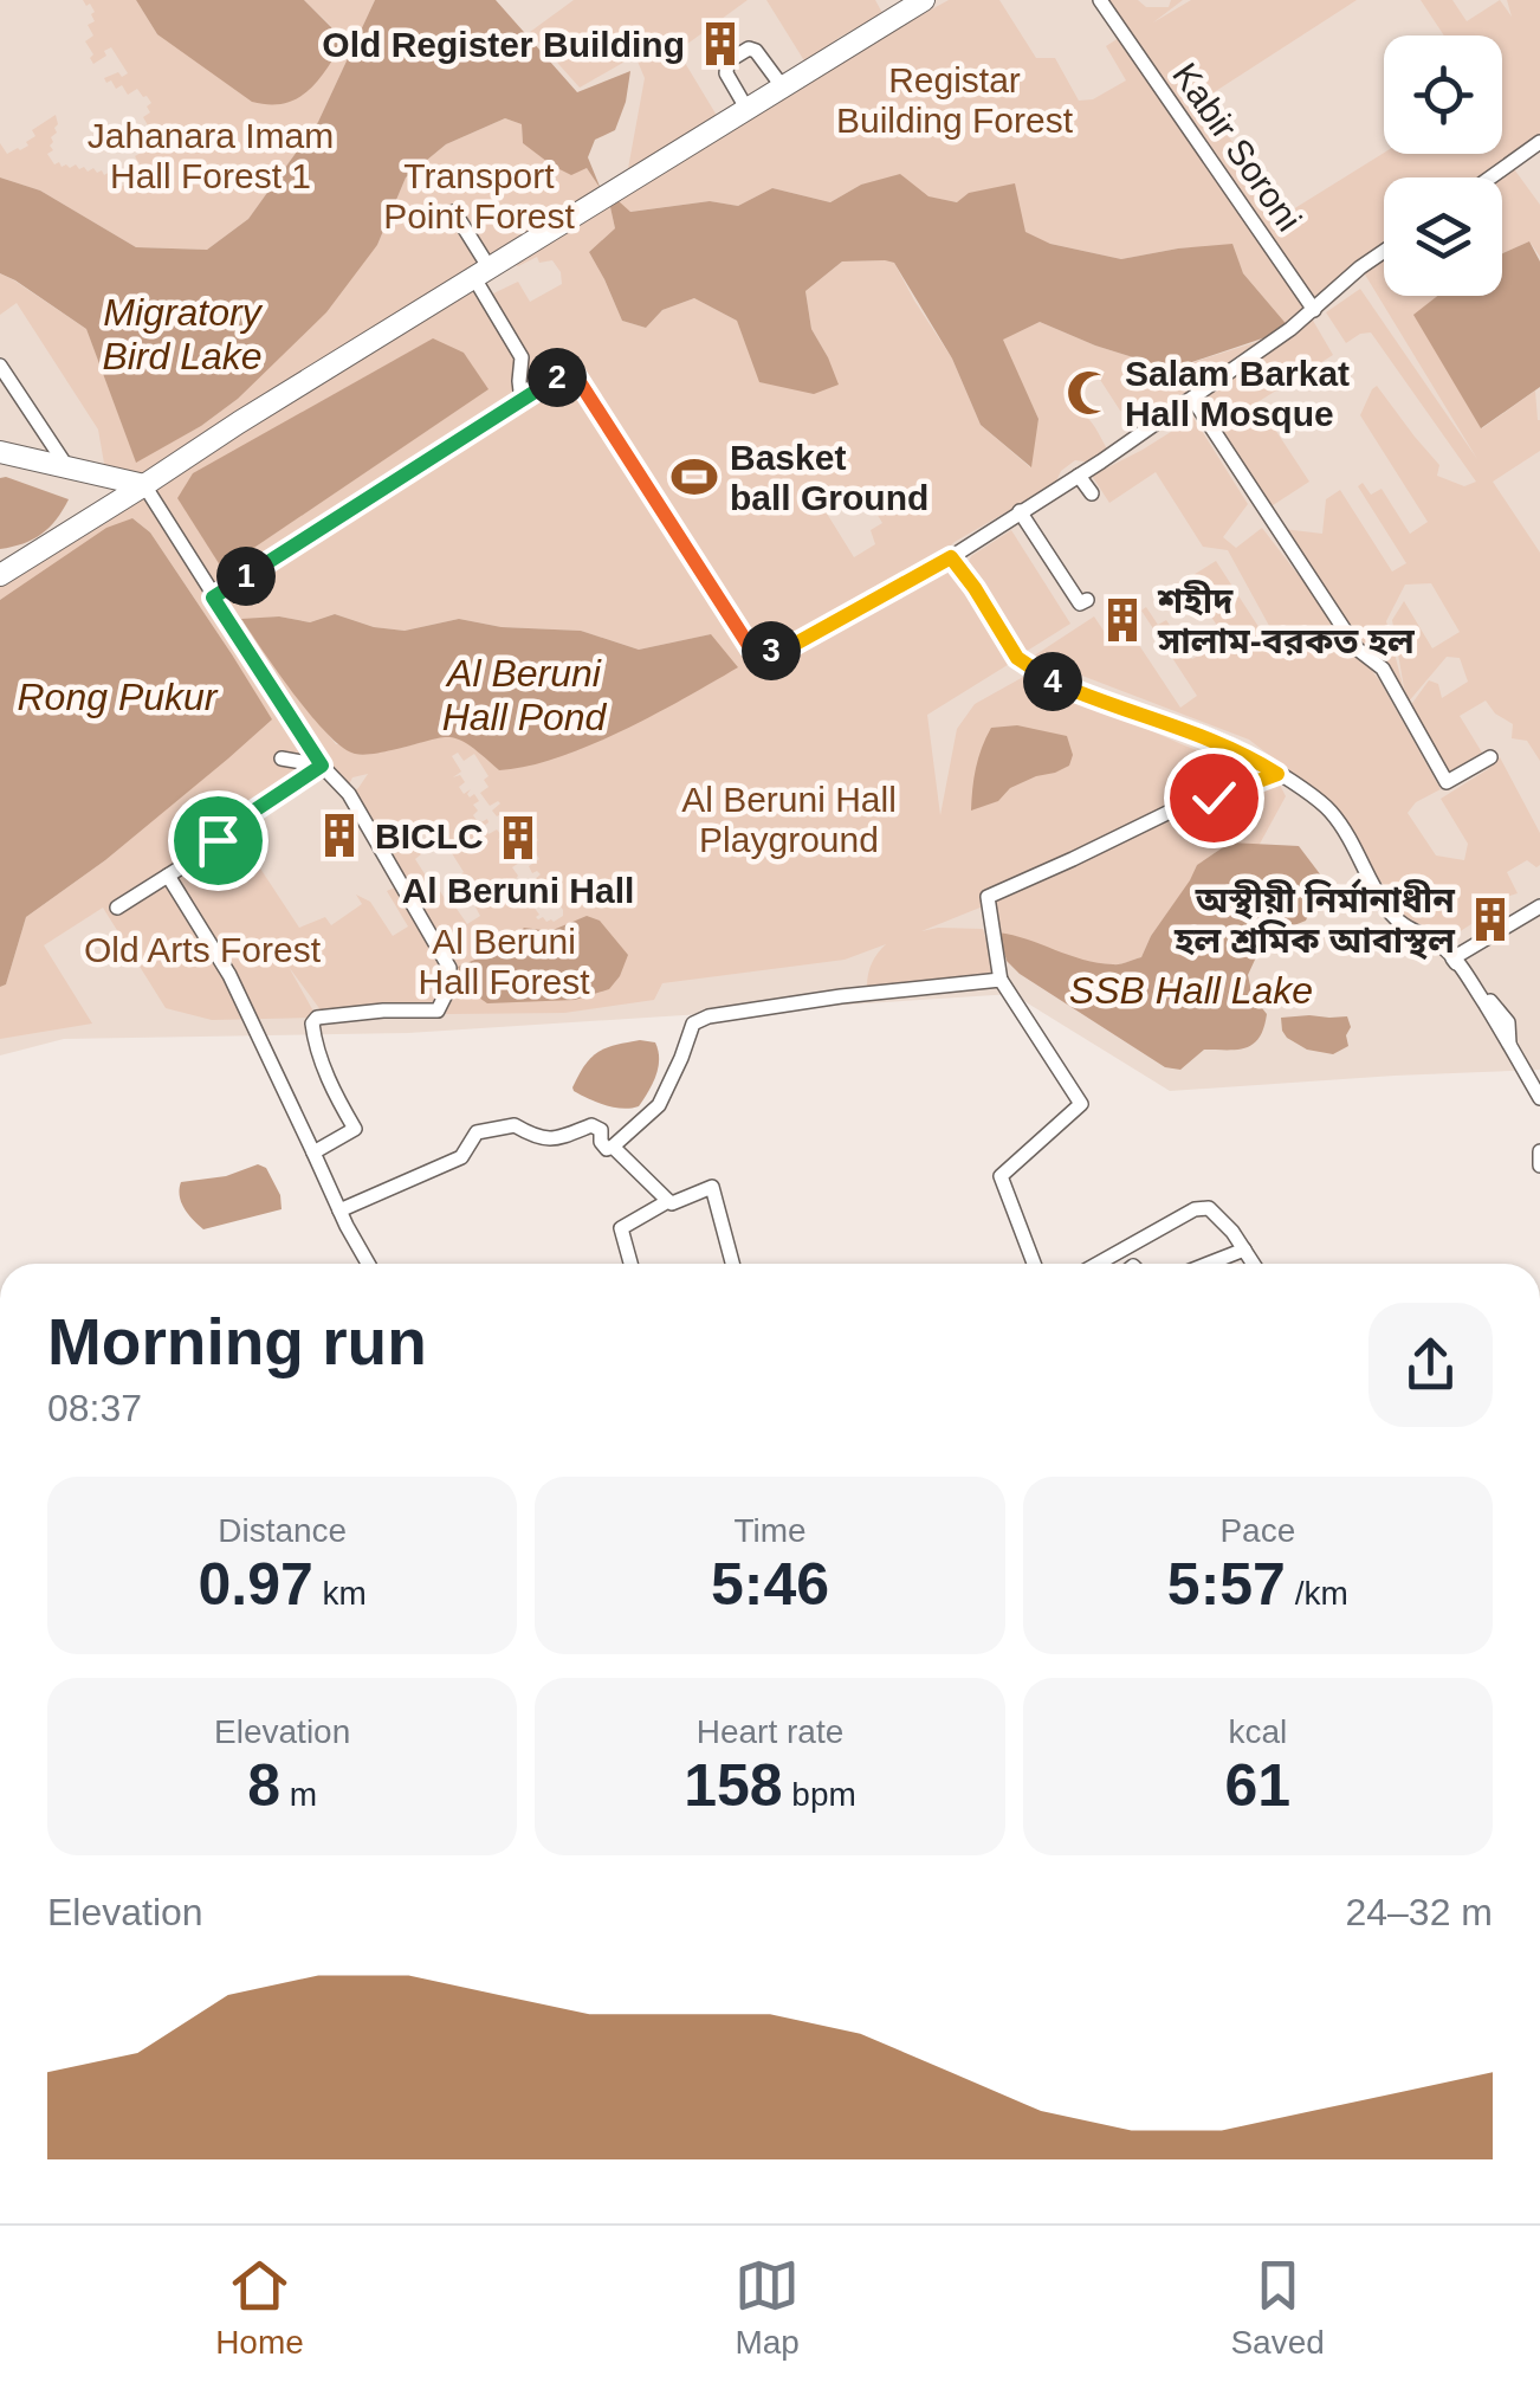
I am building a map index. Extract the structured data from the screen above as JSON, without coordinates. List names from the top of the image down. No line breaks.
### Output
{"streets":{"street":["Kabir Soroni"]},"water":["Migratory Bird Lake","Al Beruni Hall Pond","Rong Pukur","SSB Hall Lake"],"parks":["Registar Building Forest","Jahanara Imam Hall Forest 1","Transport Point Forest","Al Beruni Hall Playground","Al Beruni Hall Forest","Old Arts Forest"],"places":{"building":["Old Register Building","শহীদ সালাম-বরকত হল","BICLC","Al Beruni Hall","অস্থীয়ী নির্মানাধীন হল শ্রমিক আবাস্থল"],"mosque":["Salam Barkat Hall Mosque"],"sports":["Basket ball Ground"]},"page":{"pins":["2","1","3","4"],"heading":["Morning run","08:37"],"stats":[["Distance","0.97 km"],["Time","5:46"],["Pace","5:57 /km"],["Elevation","8 m"],["Heart rate","158 bpm"],["kcal","61"]],"chart":["Elevation","24–32 m"],"tabs":["Home","Map","Saved"]}}
